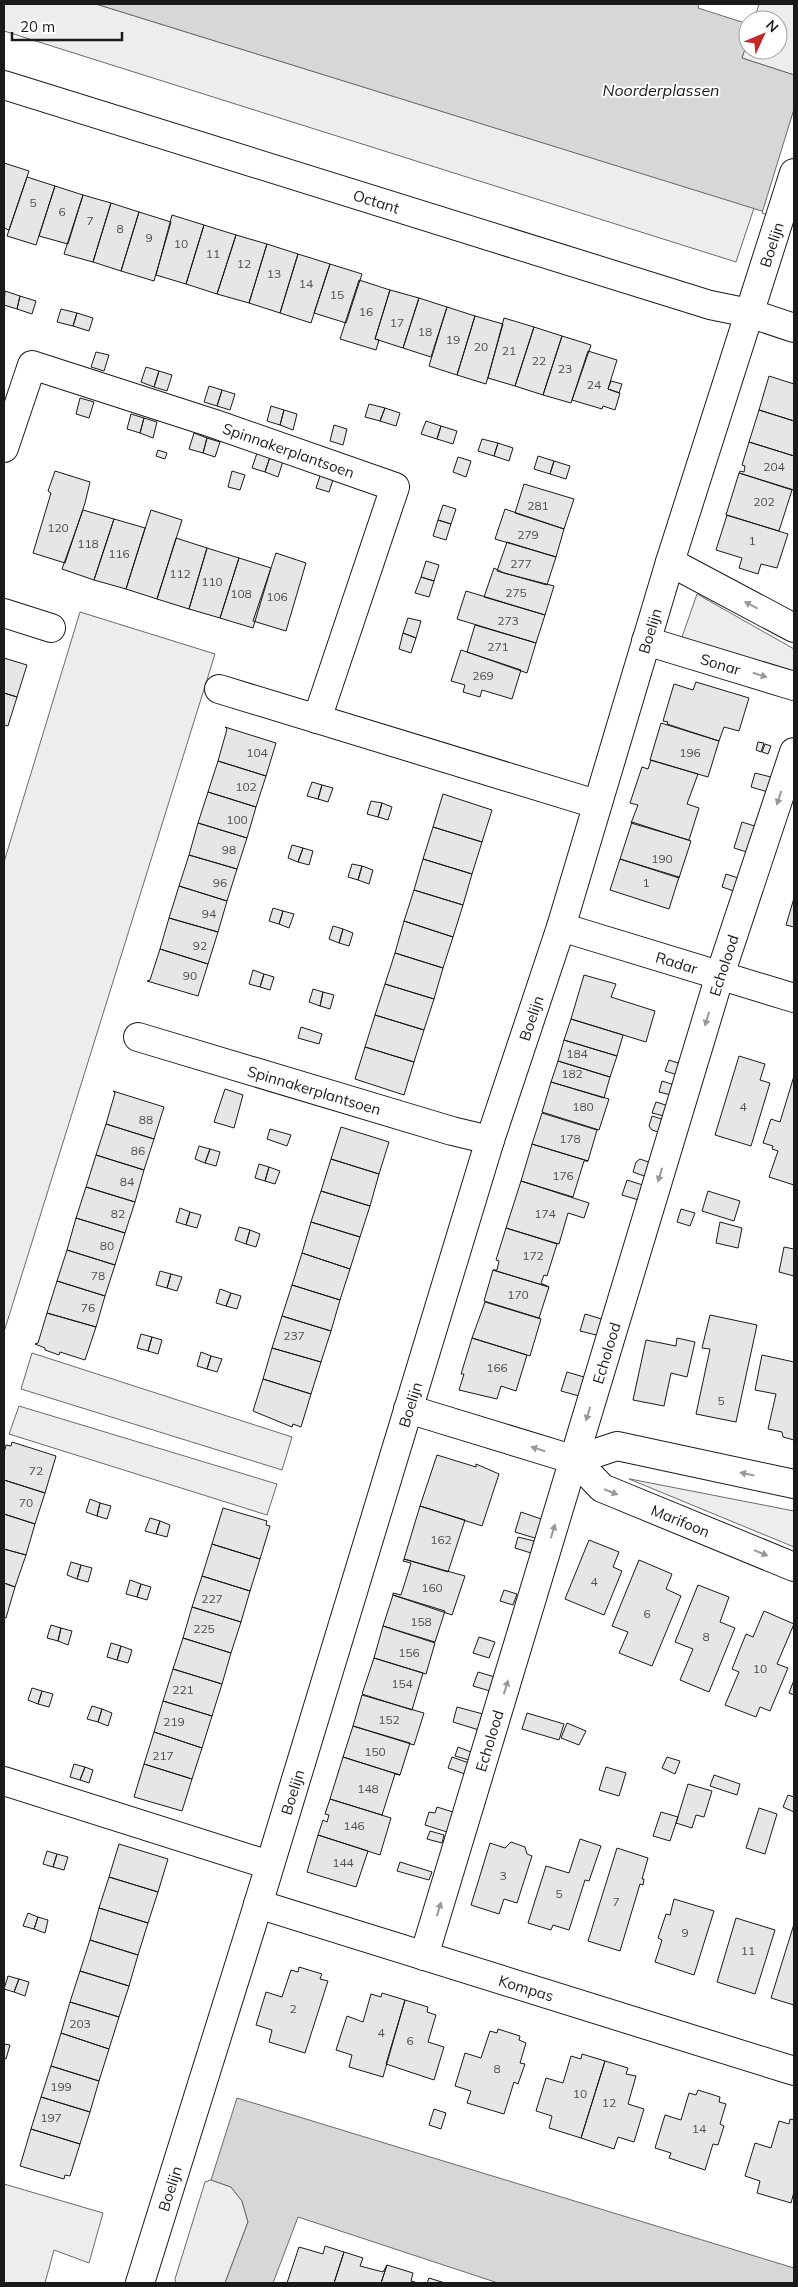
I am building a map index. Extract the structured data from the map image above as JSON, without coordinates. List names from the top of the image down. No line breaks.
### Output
{"streets":{"street":["Octant","Boelijn","Spinnakerplantsoen","Sonar","Radar","Echolood","Marifoon","Kompas"]},"crossings":[["Octant","Boelijn"],["Boelijn","Spinnakerplantsoen"],["Boelijn","Sonar"],["Boelijn","Radar"],["Boelijn","Marifoon"],["Boelijn","Kompas"],["Radar","Echolood"],["Echolood","Marifoon"],["Echolood","Kompas"]],"water":["Noorderplassen"],"house_numbers":["5","6","7","8","9","10","11","12","13","14","15","16","17","18","19","20","21","22","23","24","204","202","281","120","279","1","118","116","277","112","110","275","108","106","273","271","269","104","196","102","100","98","190","96","1","94","92","90","184","182","180","4","88","178","86","176","84","82","174","80","172","78","170","76","237","166","5","72","70","162","4","160","227","6","158","225","8","156","10","154","221","152","219","150","217","148","146","144","3","5","7","9","11","2","203","4","6","8","199","10","12","197","14"],"scale_bar":"20 m","north":"top right"}
